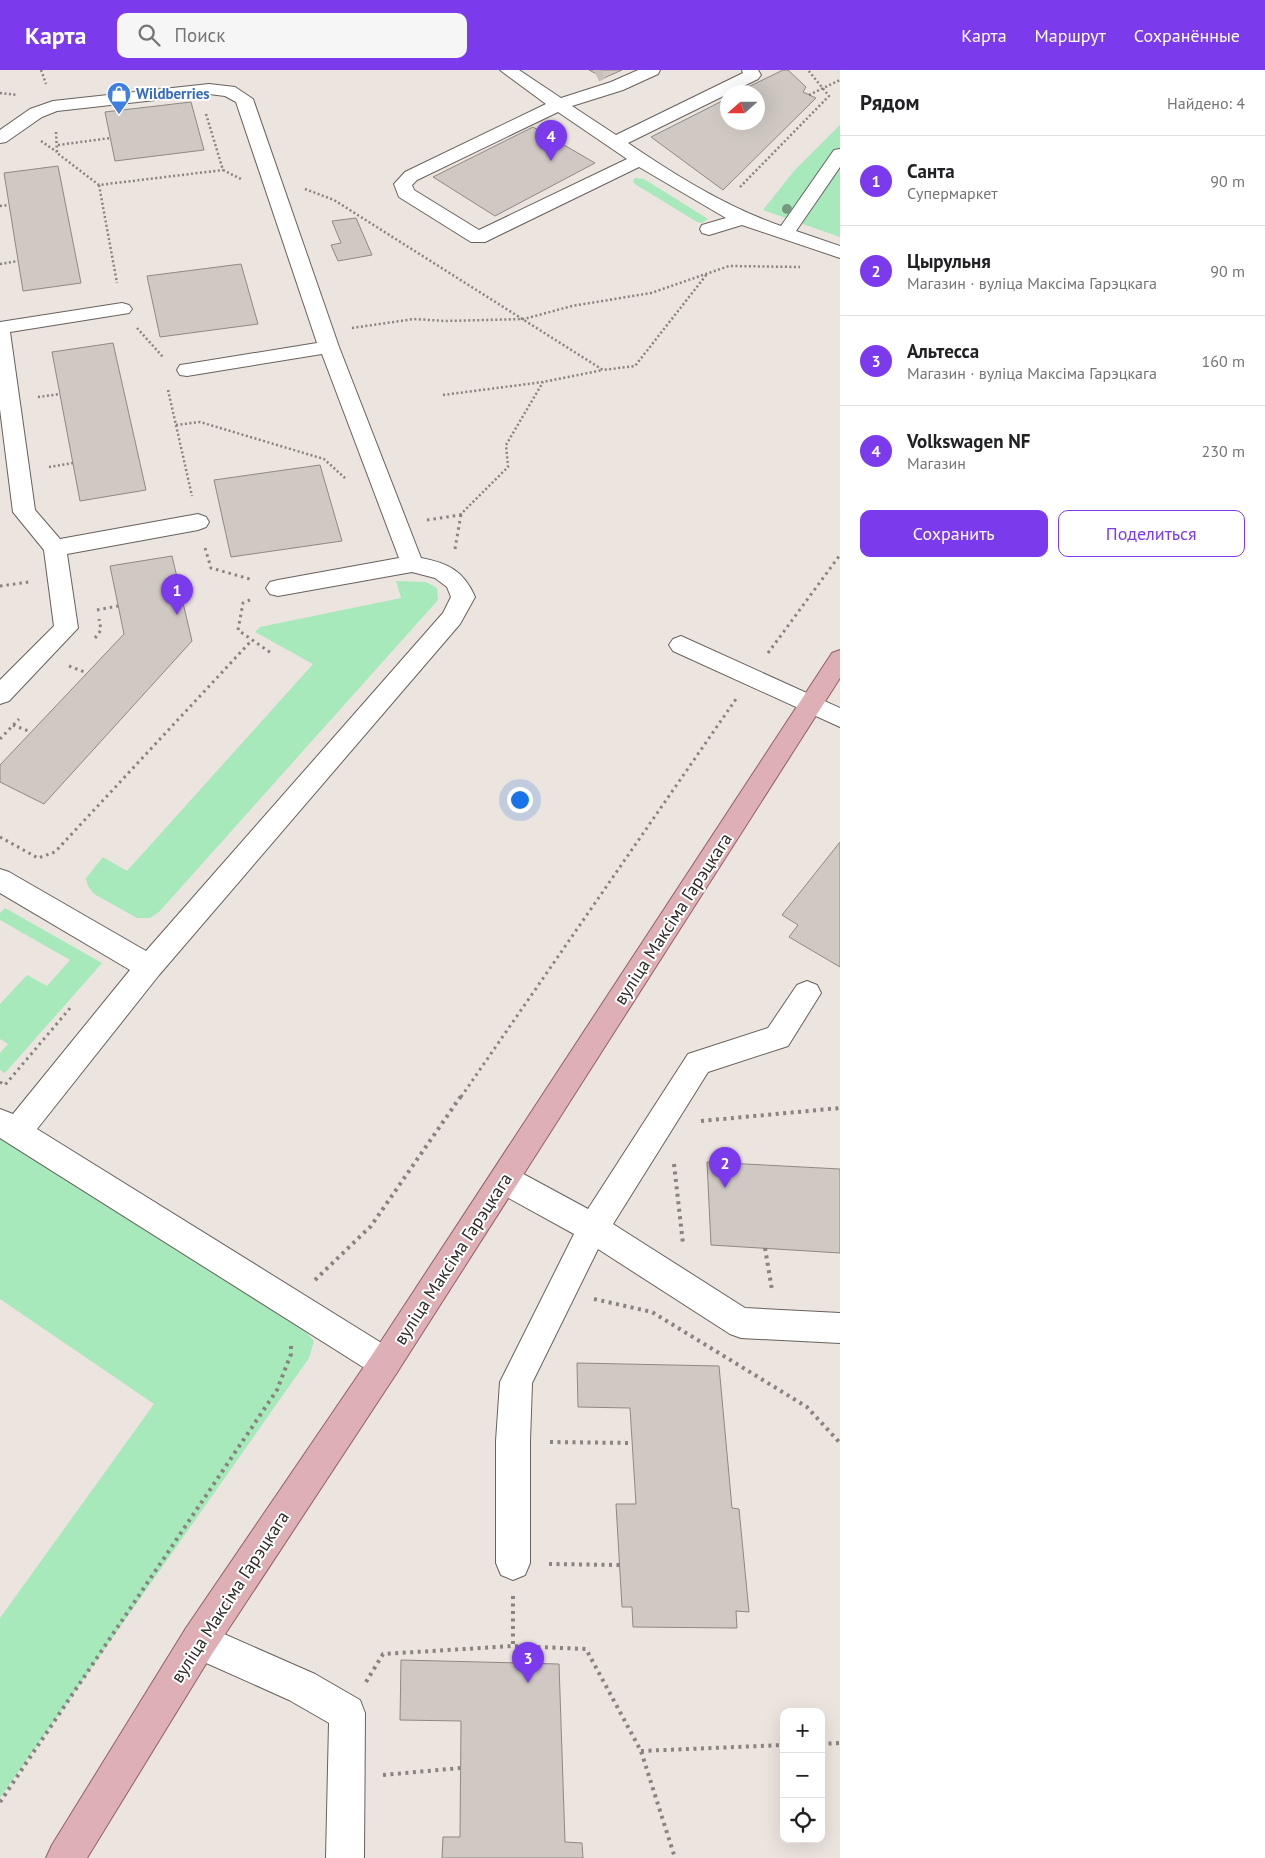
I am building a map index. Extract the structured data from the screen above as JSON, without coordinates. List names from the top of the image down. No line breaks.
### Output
{"streets":{"main road":["вуліца Максіма Гарэцкага"]},"places":{"shop":["Wildberries"]},"north":"left","page":{"header":"Карта","search":"Поиск","nav":["Карта","Маршрут","Сохранённые"],"heading":["Рядом","Найдено: 4"],"pins":["4","1","2","3"],"list":[{"mark":"1","name":"Санта","note":"Супермаркет","value":"90 m"},{"mark":"2","name":"Цырульня","note":"Магазин · вуліца Максіма Гарэцкага","value":"90 m"},{"mark":"3","name":"Альтесса","note":"Магазин · вуліца Максіма Гарэцкага","value":"160 m"},{"mark":"4","name":"Volkswagen NF","note":"Магазин","value":"230 m"}],"buttons":["Сохранить","Поделиться"],"map_buttons":["+","−"]}}
